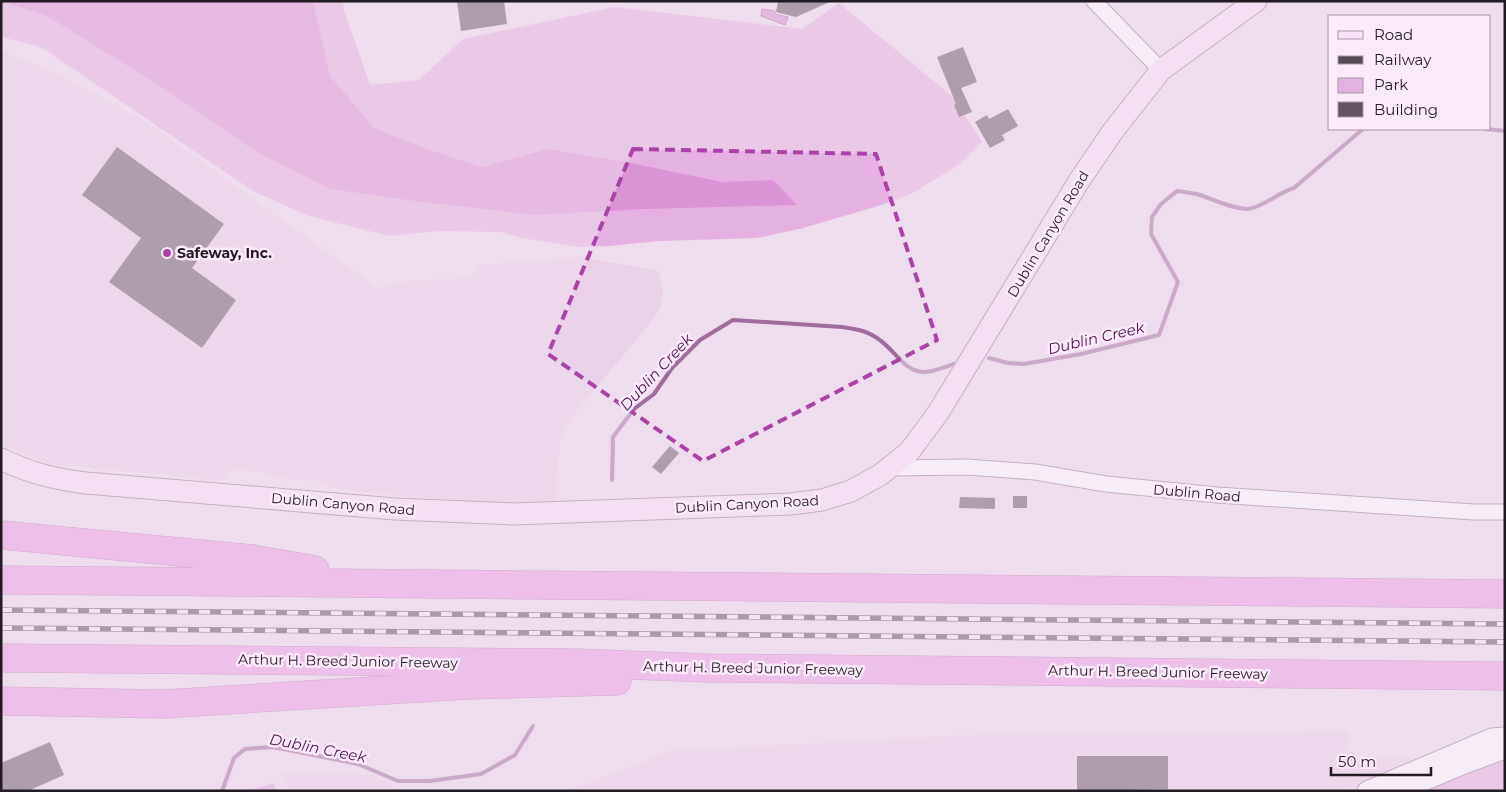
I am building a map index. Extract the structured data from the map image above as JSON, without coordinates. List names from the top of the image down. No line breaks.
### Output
{"streets":{"highway":["Arthur H. Breed Junior Freeway"],"main road":["Dublin Canyon Road"],"street":["Dublin Road"]},"crossings":[["Dublin Canyon Road","Dublin Road"]],"water":["Dublin Creek"],"places":["Safeway, Inc."],"legend":["Road","Railway","Park","Building"],"scale_bar":"50 m"}
